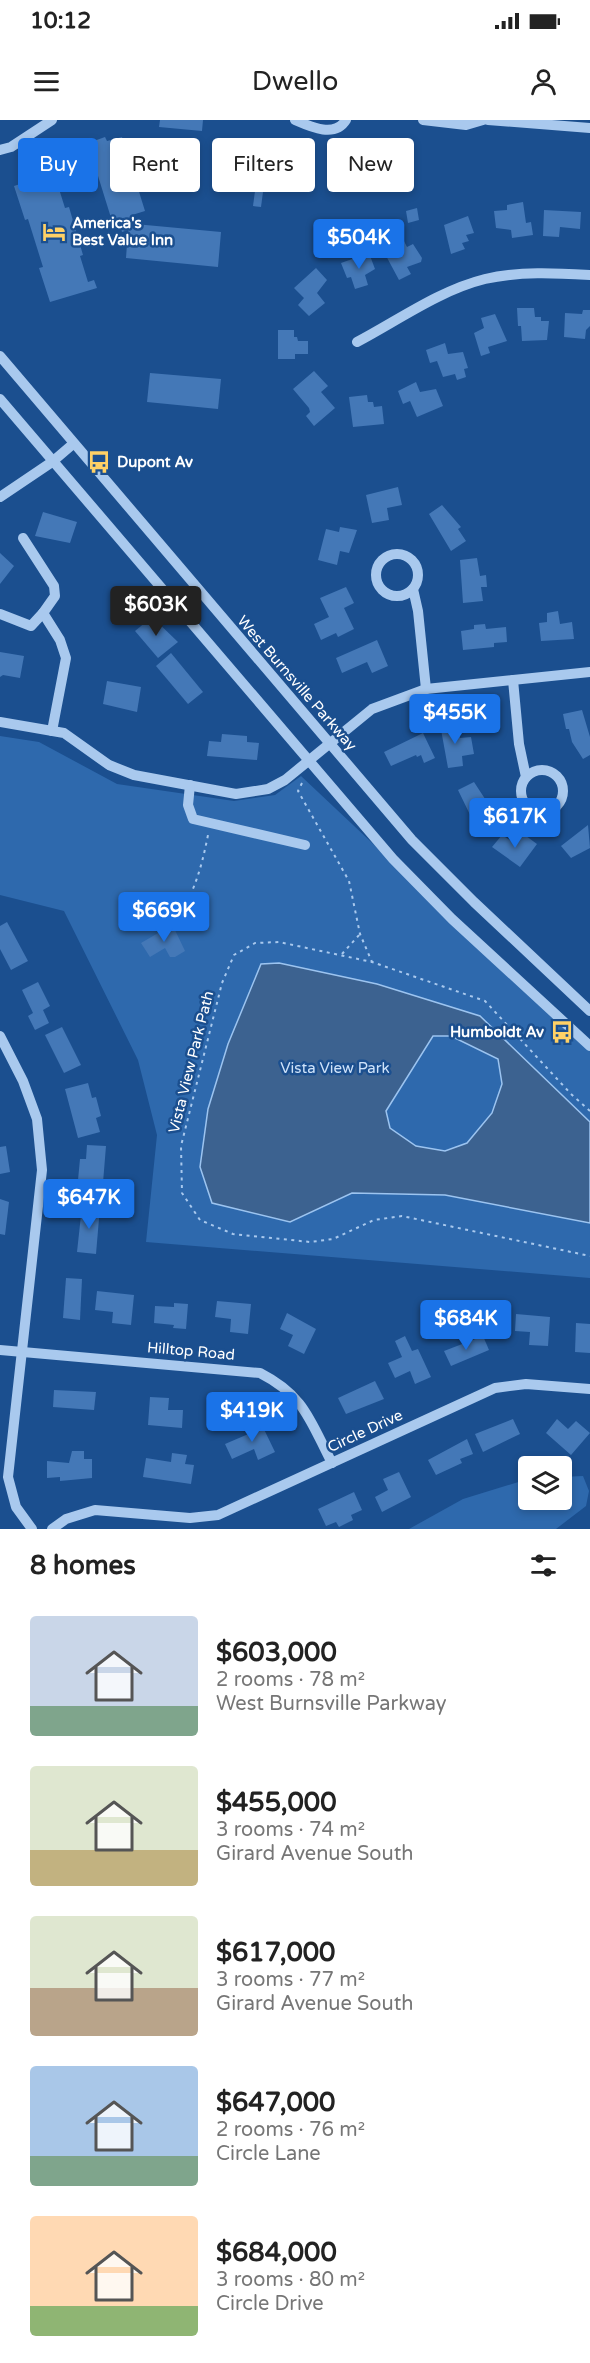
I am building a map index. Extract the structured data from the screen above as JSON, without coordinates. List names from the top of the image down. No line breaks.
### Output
{"streets":{"street":["West Burnsville Parkway","Hilltop Road","Circle Drive"],"path":["Vista View Park Path"]},"crossings":[["Hilltop Road","Circle Drive"]],"parks":["Vista View Park"],"places":{"hotel":["America's Best Value Inn"],"bus stop":["Dupont Av","Humboldt Av"]},"page":{"status":"10:12","header":"Dwello","chip":["Buy","Rent","Filters","New"],"price":["$504K","$603K","$455K","$617K","$669K","$647K","$684K","$419K"],"heading":"8 homes","list":[{"name":"$603,000","note":"2 rooms · 78 m² · West Burnsville Parkway"},{"name":"$455,000","note":"3 rooms · 74 m² · Girard Avenue South"},{"name":"$617,000","note":"3 rooms · 77 m² · Girard Avenue South"},{"name":"$647,000","note":"2 rooms · 76 m² · Circle Lane"},{"name":"$684,000","note":"3 rooms · 80 m² · Circle Drive"}]}}
